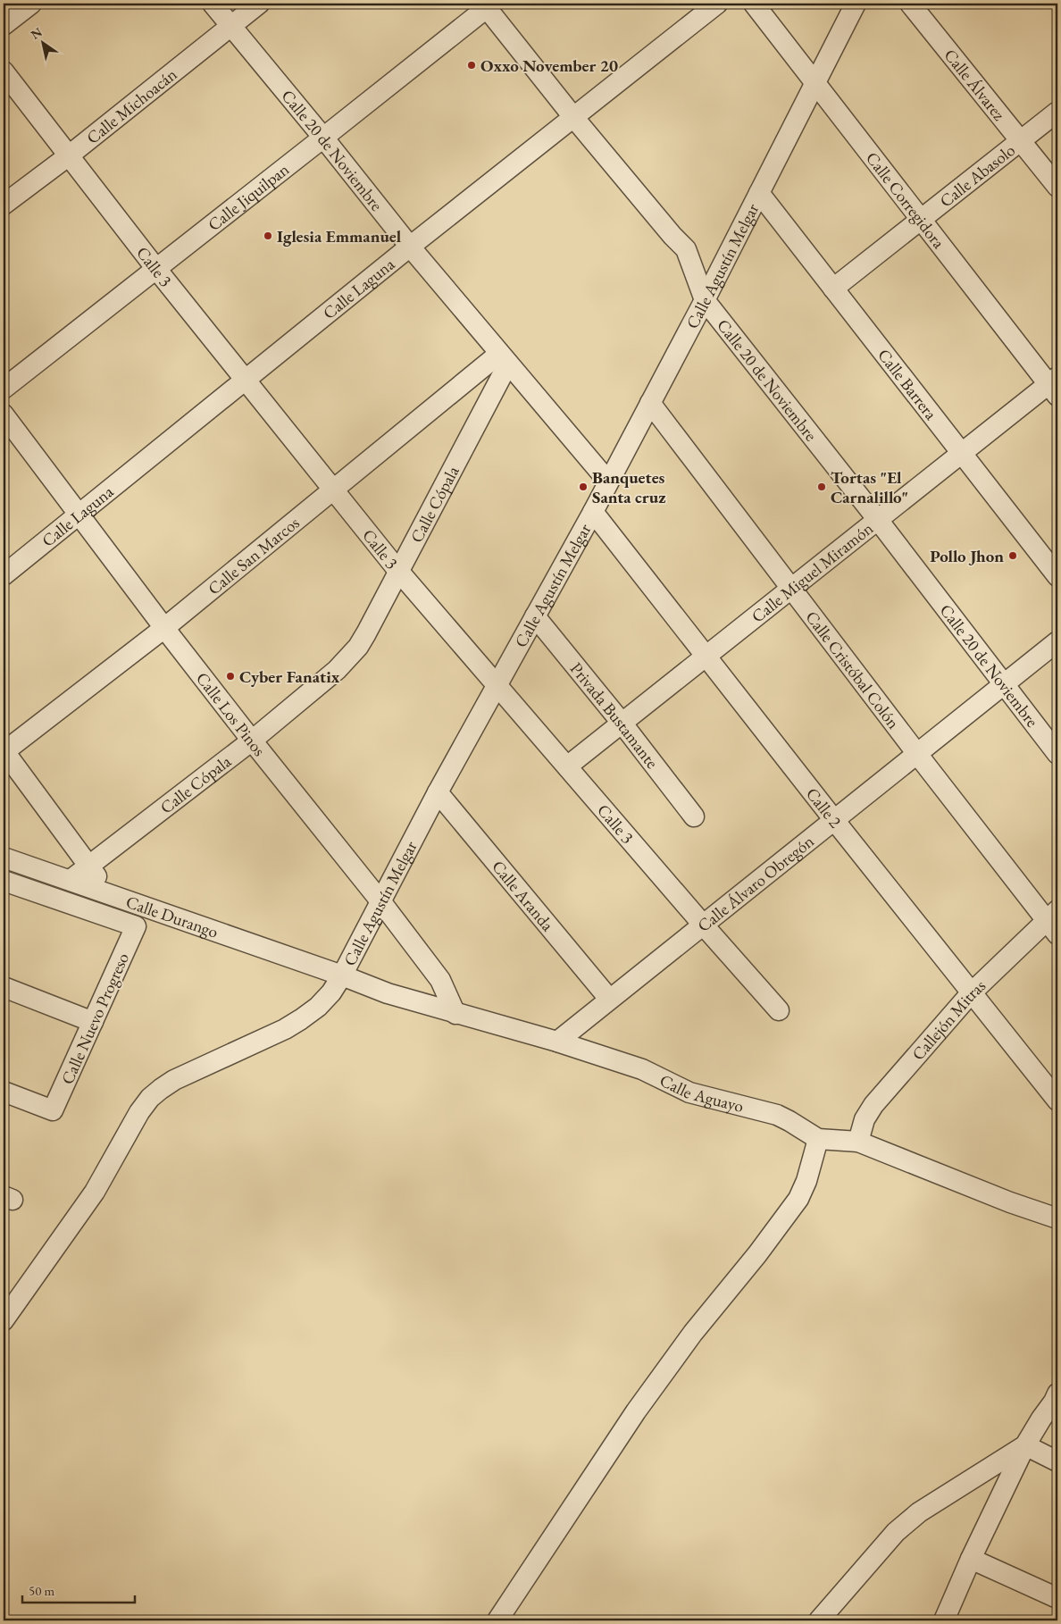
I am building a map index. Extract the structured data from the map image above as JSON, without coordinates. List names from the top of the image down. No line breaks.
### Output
{"streets":{"street":["Calle Álvarez","Calle Michoacán","Calle 20 de Noviembre","Calle Abasolo","Calle Jiquilpan","Calle Corregidora","Calle 3","Calle Agustín Melgar","Calle Laguna","Calle Barrera","Calle Cópala","Calle San Marcos","Calle Miguel Miramón","Calle Cristóbal Colón","Calle Los Pinos","Privada Bustamante","Calle 2","Calle Álvaro Obregón","Calle Aranda","Calle Durango","Calle Nuevo Progreso","Callejón Mitras","Calle Aguayo"]},"crossings":[["Calle Álvarez","Calle Abasolo"],["Calle Michoacán","Calle 20 de Noviembre"],["Calle Michoacán","Calle 3"],["Calle 20 de Noviembre","Calle Jiquilpan"],["Calle 20 de Noviembre","Calle Agustín Melgar"],["Calle 20 de Noviembre","Calle Laguna"],["Calle 20 de Noviembre","Calle Cópala"],["Calle 20 de Noviembre","Calle San Marcos"],["Calle 20 de Noviembre","Calle Miguel Miramón"],["Calle 20 de Noviembre","Calle Álvaro Obregón"],["Calle Abasolo","Calle Corregidora"],["Calle Abasolo","Calle Barrera"],["Calle Jiquilpan","Calle 3"],["Calle Corregidora","Calle Agustín Melgar"],["Calle Corregidora","Calle Miguel Miramón"],["Calle 3","Calle Agustín Melgar"],["Calle 3","Calle Laguna"],["Calle 3","Calle Cópala"],["Calle 3","Calle San Marcos"],["Calle 3","Calle Miguel Miramón"],["Calle 3","Calle Álvaro Obregón"],["Calle Agustín Melgar","Calle Barrera"],["Calle Agustín Melgar","Calle Cristóbal Colón"],["Calle Agustín Melgar","Calle Los Pinos"],["Calle Agustín Melgar","Privada Bustamante"],["Calle Agustín Melgar","Calle 2"],["Calle Agustín Melgar","Calle Aranda"],["Calle Agustín Melgar","Calle Durango"],["Calle Agustín Melgar","Calle Aguayo"],["Calle Laguna","Calle Los Pinos"],["Calle Barrera","Calle Miguel Miramón"],["Calle Cópala","Calle San Marcos"],["Calle Cópala","Calle Los Pinos"],["Calle Cópala","Calle Durango"],["Calle San Marcos","Calle Los Pinos"],["Calle Miguel Miramón","Calle Cristóbal Colón"],["Calle Miguel Miramón","Privada Bustamante"],["Calle Miguel Miramón","Calle 2"],["Calle Cristóbal Colón","Calle Álvaro Obregón"],["Calle Cristóbal Colón","Callejón Mitras"],["Calle Los Pinos","Calle Aguayo"],["Calle 2","Calle Álvaro Obregón"],["Calle 2","Callejón Mitras"],["Calle Álvaro Obregón","Calle Aranda"],["Calle Álvaro Obregón","Calle Aguayo"],["Calle Durango","Calle Aguayo"],["Callejón Mitras","Calle Aguayo"]],"places":["Oxxo November 20","Iglesia Emmanuel","Banquetes Santa cruz","Tortas \"El Carnalillo\"","Pollo Jhon","Cyber Fanatix"],"scale_bar":"50 m","north":"top left"}
